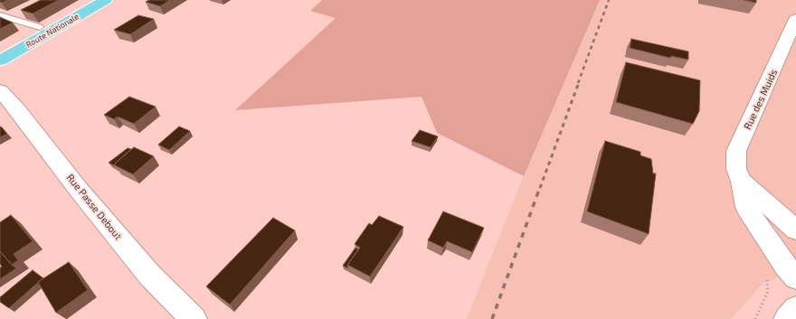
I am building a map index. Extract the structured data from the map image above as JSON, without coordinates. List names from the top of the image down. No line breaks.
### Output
{"streets":{"main road":["Route Nationale"],"street":["Rue des Muids","Rue Passe Debout"]}}
